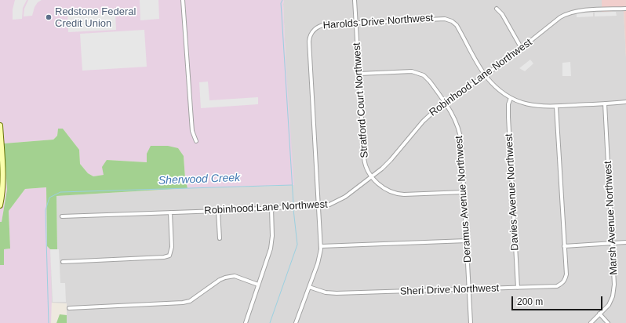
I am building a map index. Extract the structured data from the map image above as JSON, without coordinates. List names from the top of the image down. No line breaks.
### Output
{"streets":{"street":["Harolds Drive Northwest","Robinhood Lane Northwest","Stratford Court Northwest","Davies Avenue Northwest","Deramus Avenue Northwest","Marsh Avenue Northwest","Sheri Drive Northwest"]},"crossings":[["Harolds Drive Northwest","Robinhood Lane Northwest"],["Harolds Drive Northwest","Stratford Court Northwest"],["Harolds Drive Northwest","Davies Avenue Northwest"],["Harolds Drive Northwest","Marsh Avenue Northwest"],["Harolds Drive Northwest","Sheri Drive Northwest"],["Robinhood Lane Northwest","Stratford Court Northwest"],["Robinhood Lane Northwest","Deramus Avenue Northwest"],["Stratford Court Northwest","Deramus Avenue Northwest"],["Davies Avenue Northwest","Sheri Drive Northwest"],["Deramus Avenue Northwest","Sheri Drive Northwest"]],"water":["Sherwood Creek"],"places":["Redstone Federal Credit Union"],"scale_bar":"200 m"}
